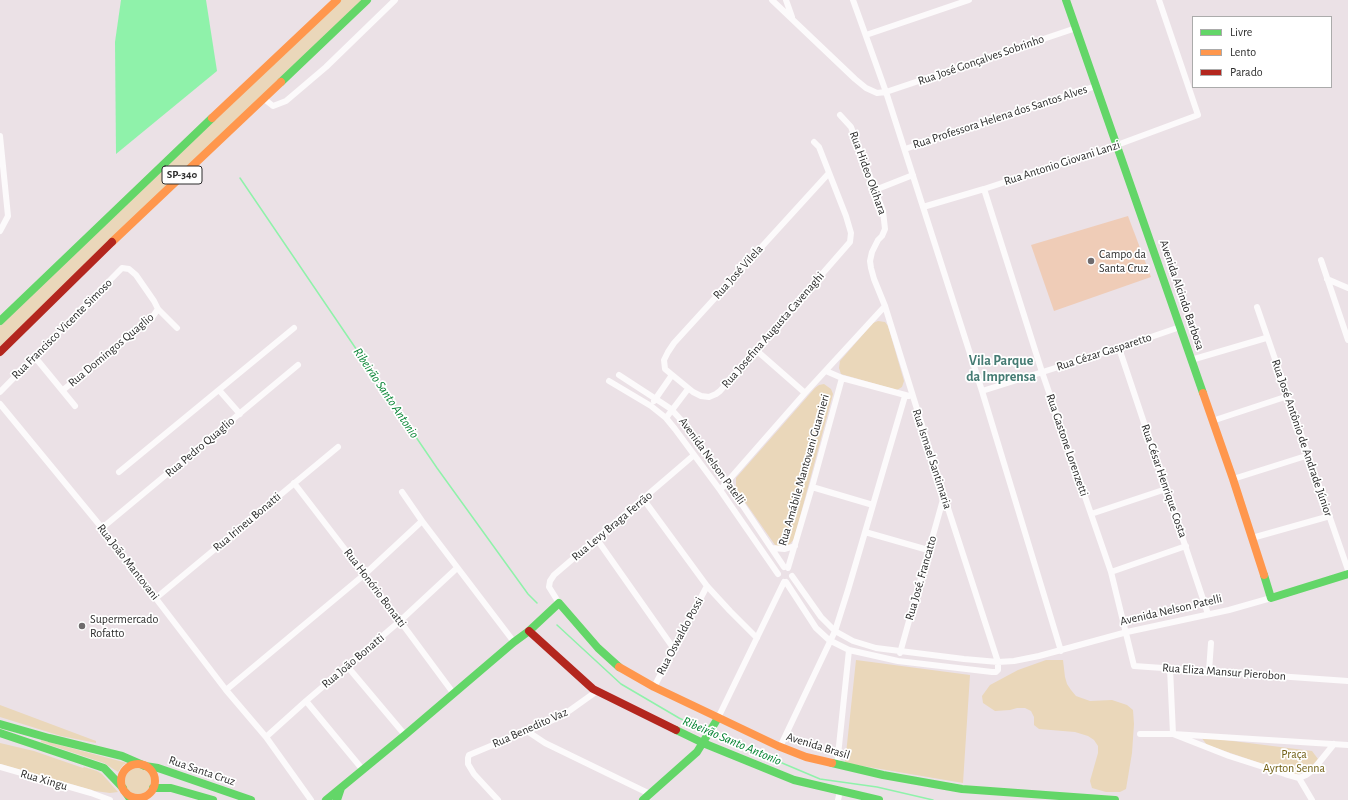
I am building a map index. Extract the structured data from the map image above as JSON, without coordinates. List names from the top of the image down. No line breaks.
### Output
{"streets":{"main road":["SP-340","Avenida Alcindo Barbosa","Avenida Nelson Patelli","Avenida Brasil","Rua Santa Cruz"],"street":["Rua José Gonçalves Sobrinho","Rua Professora Helena dos Santos Alves","Rua Antonio Giovani Lanzi","Rua Hideo Okihara","Rua José Vilela","Rua Francisco Vicente Simoso","Rua Josefina Augusta Cavenaghi","Rua Domingos Quaglio","Rua Cézar Gasparetto","Rua José Antônio de Andrade Júnior","Rua Gastone Lorenzetti","Rua Pedro Quaglio","Rua Ismael Santimaria","Rua Amábile Mantovani Guarnieri","Rua César Henrique Costa","Rua Irineu Bonatti","Rua Levy Braga Ferrão","Rua João Mantovani","Rua José. Francatto","Rua Honório Bonatti","Rua Oswaldo Possi","Rua João Bonatti","Rua Eliza Mansur Pierobon","Rua Benedito Vaz","Rua Xingu"]},"crossings":[["Rua José Gonçalves Sobrinho","Avenida Alcindo Barbosa"],["Rua Professora Helena dos Santos Alves","Avenida Alcindo Barbosa"],["Rua Antonio Giovani Lanzi","Avenida Alcindo Barbosa"],["Rua Antonio Giovani Lanzi","Rua Gastone Lorenzetti"],["Rua Hideo Okihara","Rua Ismael Santimaria"],["Rua José Vilela","Rua Josefina Augusta Cavenaghi"],["Avenida Alcindo Barbosa","Rua Cézar Gasparetto"],["Avenida Alcindo Barbosa","Avenida Nelson Patelli"],["Rua Francisco Vicente Simoso","Rua Domingos Quaglio"],["Rua Cézar Gasparetto","Rua Gastone Lorenzetti"],["Rua Cézar Gasparetto","Rua César Henrique Costa"],["Rua Gastone Lorenzetti","Avenida Nelson Patelli"],["Rua Gastone Lorenzetti","Rua Eliza Mansur Pierobon"],["Rua Pedro Quaglio","Rua João Mantovani"],["Rua Ismael Santimaria","Avenida Nelson Patelli"],["Rua Ismael Santimaria","Rua José. Francatto"],["Avenida Nelson Patelli","Rua Amábile Mantovani Guarnieri"],["Avenida Nelson Patelli","Rua César Henrique Costa"],["Avenida Nelson Patelli","Rua Levy Braga Ferrão"],["Avenida Nelson Patelli","Rua José. Francatto"],["Avenida Nelson Patelli","Rua Eliza Mansur Pierobon"],["Rua Irineu Bonatti","Rua João Mantovani"],["Rua Irineu Bonatti","Rua Honório Bonatti"],["Rua Levy Braga Ferrão","Avenida Brasil"],["Rua João Mantovani","Rua João Bonatti"],["Rua Honório Bonatti","Rua João Bonatti"],["Rua Oswaldo Possi","Avenida Brasil"]],"districts":["Vila Parque da Imprensa"],"water":["Ribeirão Santo Antonio"],"parks":["Praça Ayrton Senna"],"places":["Campo da Santa Cruz","Supermercado Rofatto"],"legend":["Livre","Lento","Parado"]}
